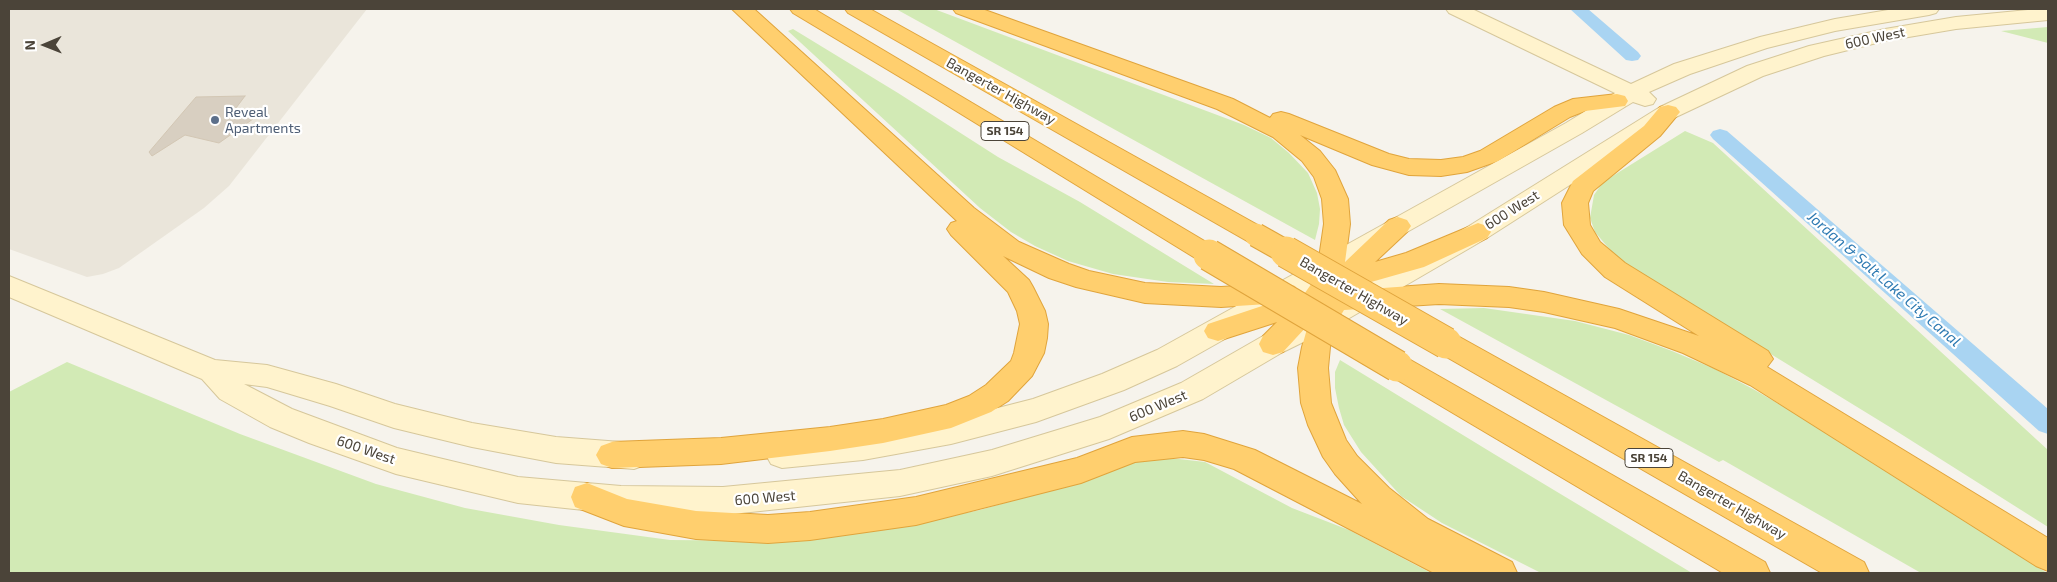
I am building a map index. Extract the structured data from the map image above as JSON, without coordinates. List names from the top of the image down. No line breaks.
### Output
{"streets":{"highway":["Bangerter Highway","SR 154"],"street":["600 West"]},"water":["Jordan & Salt Lake City Canal"],"places":["Reveal Apartments"],"north":"left"}
